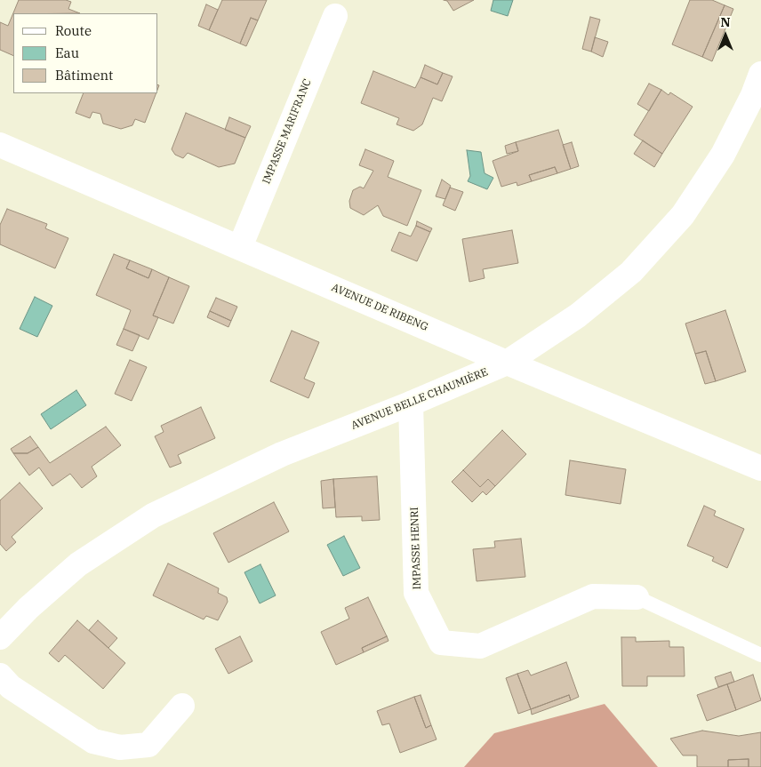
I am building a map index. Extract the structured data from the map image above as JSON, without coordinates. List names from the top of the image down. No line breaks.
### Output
{"streets":{"street":["IMPASSE MARIFRANC","AVENUE DE RIBENG","AVENUE BELLE CHAUMIÈRE","IMPASSE HENRI"]},"crossings":[["IMPASSE MARIFRANC","AVENUE DE RIBENG"],["AVENUE DE RIBENG","AVENUE BELLE CHAUMIÈRE"],["AVENUE BELLE CHAUMIÈRE","IMPASSE HENRI"]],"legend":["Route","Eau","Bâtiment"],"north":"top"}
